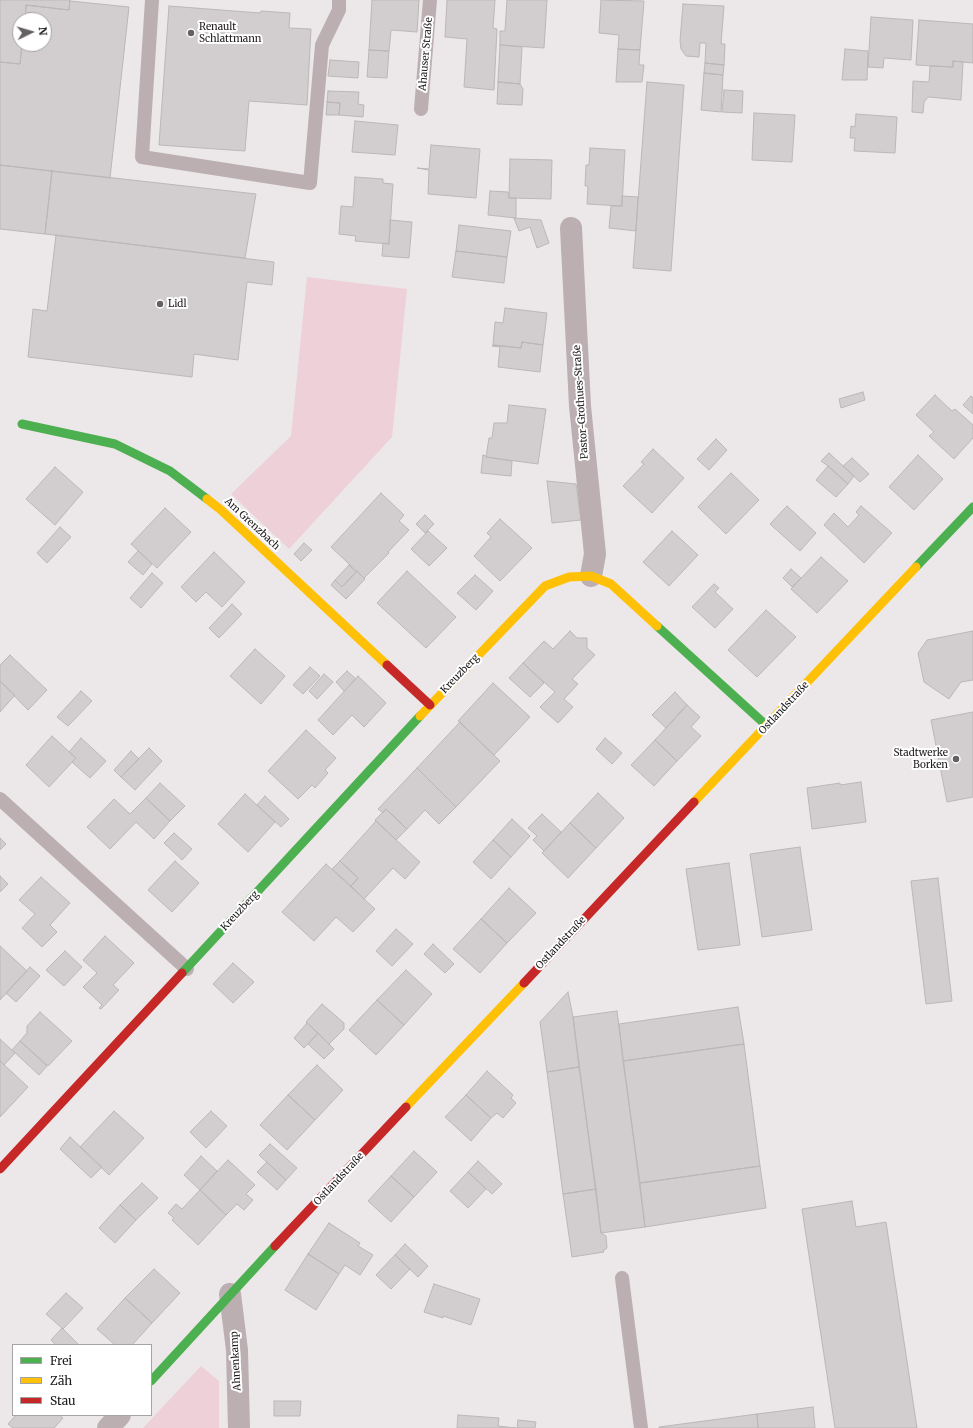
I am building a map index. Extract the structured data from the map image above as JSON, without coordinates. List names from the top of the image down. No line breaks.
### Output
{"streets":{"street":["Pastor-Grothues-Straße","Am Grenzbach","Kreuzberg","Ostlandstraße","Ahnenkamp"],"lane":["Ahauser Straße"]},"crossings":[["Pastor-Grothues-Straße","Kreuzberg"],["Am Grenzbach","Kreuzberg"],["Kreuzberg","Ostlandstraße"],["Ostlandstraße","Ahnenkamp"]],"places":["Renault Schlattmann","Lidl","Stadtwerke Borken"],"legend":["Frei","Zäh","Stau"],"north":"right"}
